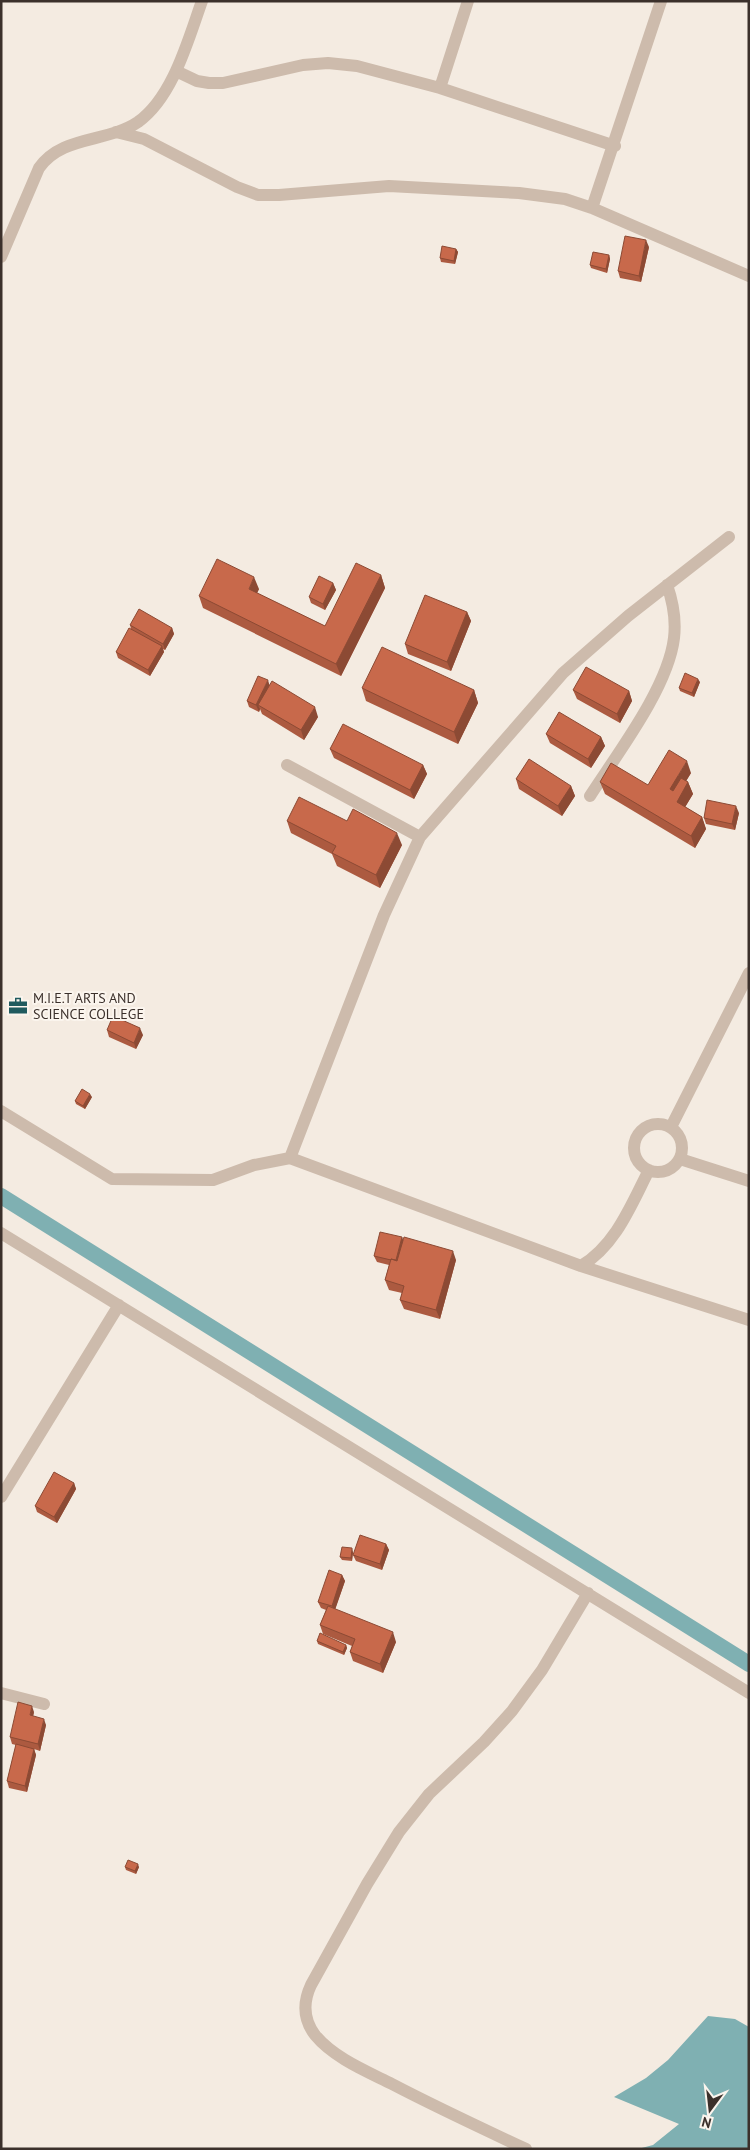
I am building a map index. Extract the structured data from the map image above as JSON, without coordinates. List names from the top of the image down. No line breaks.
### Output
{"places":{"office":["M.I.E.T ARTS AND SCIENCE COLLEGE"]},"north":"bottom"}
